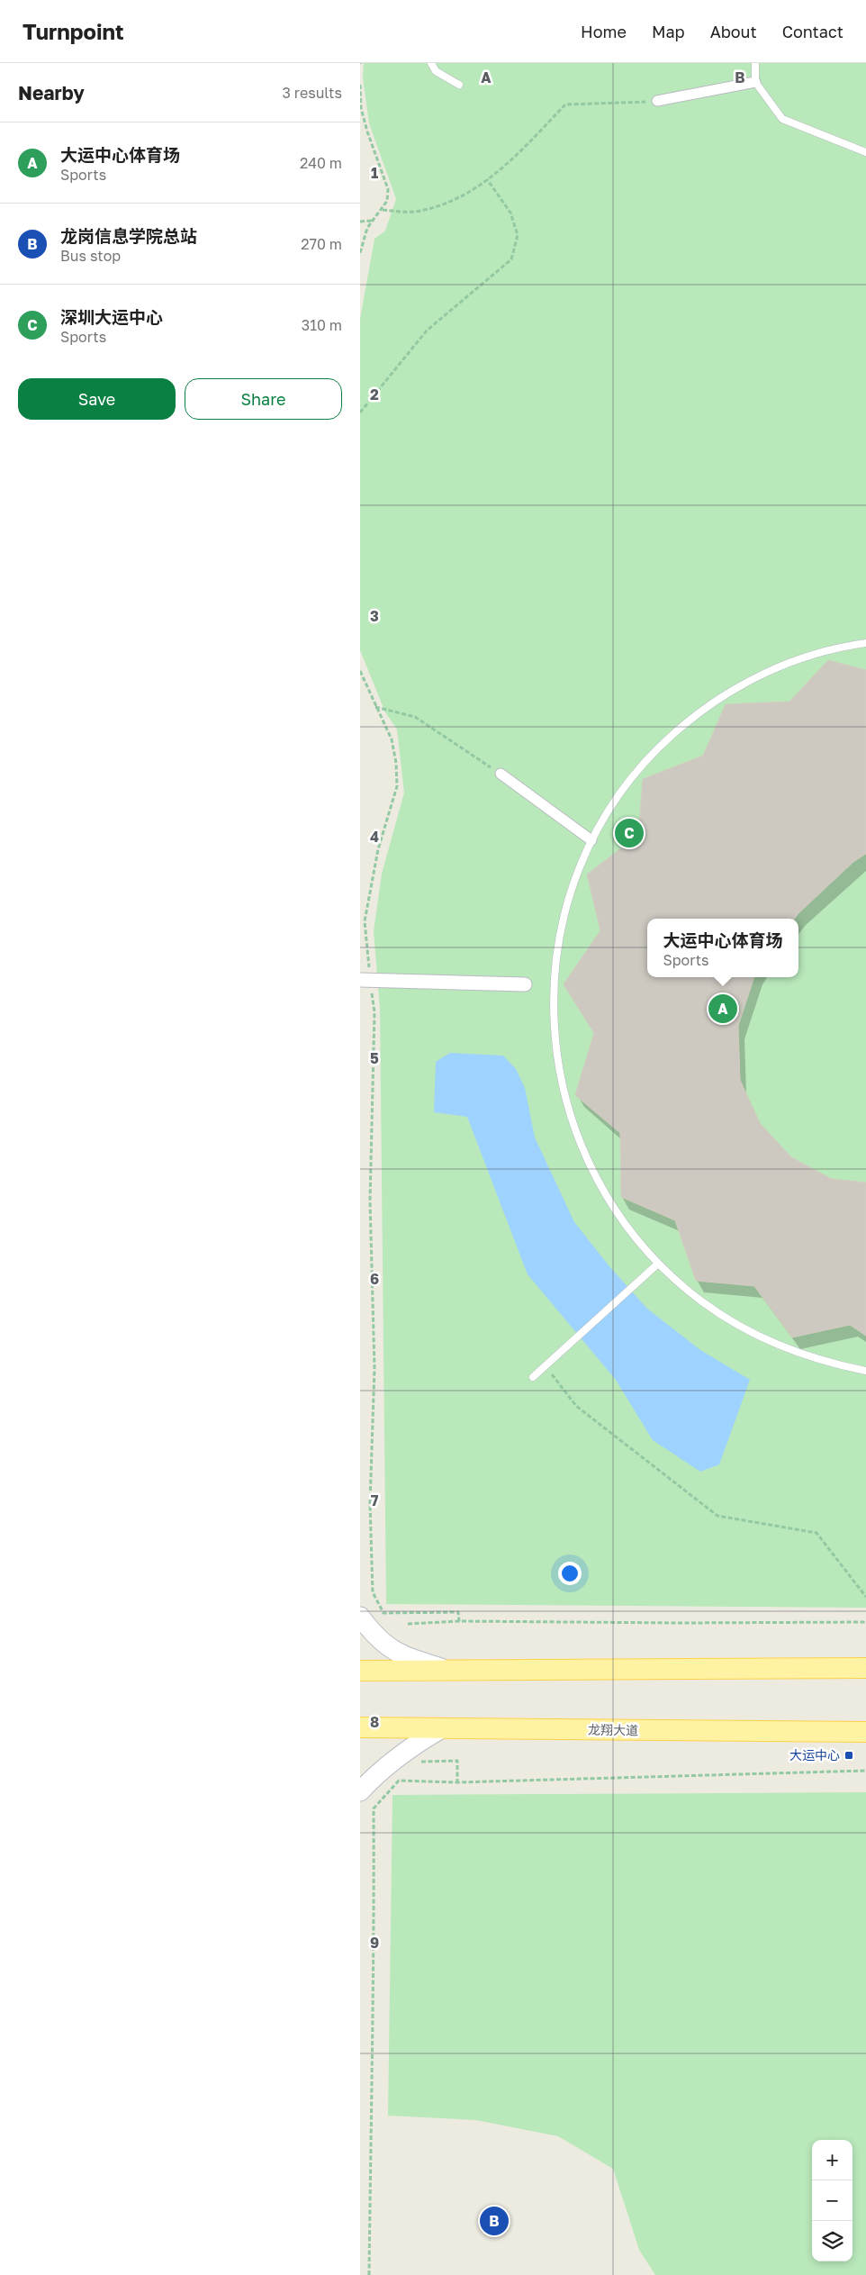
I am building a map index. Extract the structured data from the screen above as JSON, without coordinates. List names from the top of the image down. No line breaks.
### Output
{"streets":{"main road":["龙翔大道"]},"places":{"transit":["大运中心"]},"page":{"header":"Turnpoint","nav":["Home","Map","About","Contact"],"heading":["Nearby","3 results"],"list":[{"mark":"A","name":"大运中心体育场","note":"Sports","value":"240 m"},{"mark":"B","name":"龙岗信息学院总站","note":"Bus stop","value":"270 m"},{"mark":"C","name":"深圳大运中心","note":"Sports","value":"310 m"}],"buttons":["Save","Share"],"pins":["C","A","B"],"popup":["大运中心体育场","Sports"],"map_buttons":["+","−"]},"grid":{"columns":["A","B"],"rows":["1","2","3","4","5","6","7","8","9"]}}
